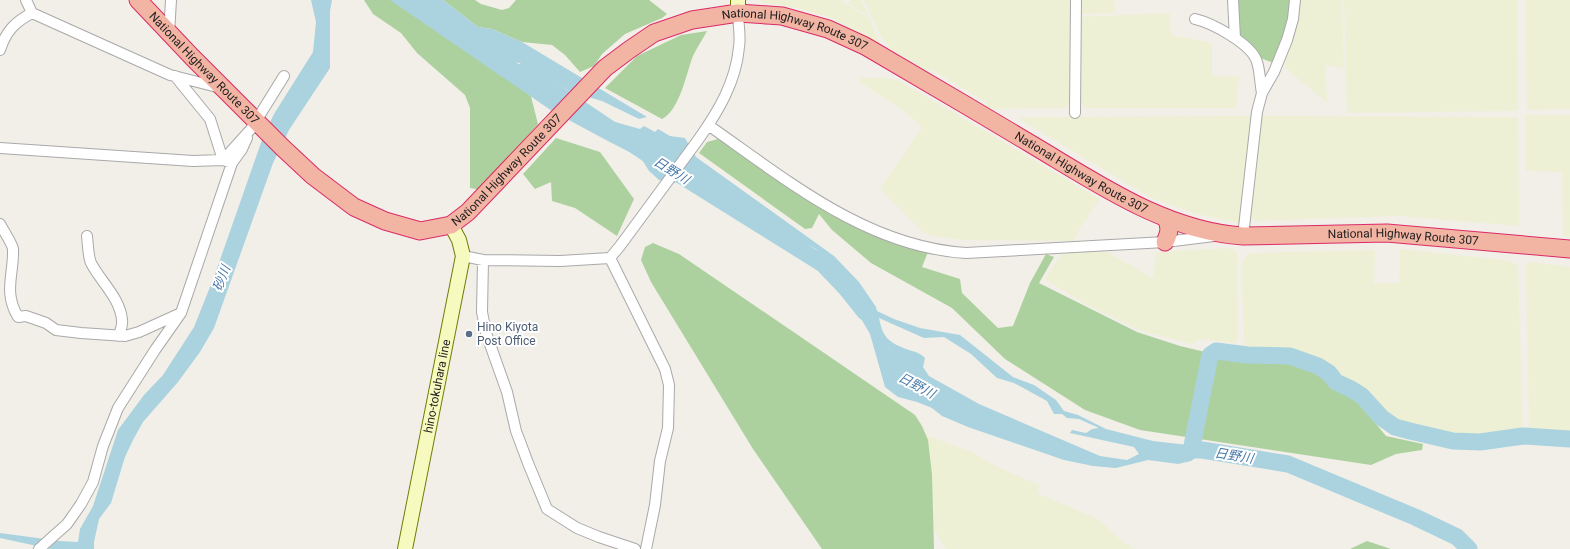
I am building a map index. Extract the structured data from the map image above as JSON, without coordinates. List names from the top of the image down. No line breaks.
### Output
{"streets":{"highway":["National Highway Route 307"],"main road":["hino-tokuhara line"]},"crossings":[["National Highway Route 307","hino-tokuhara line"]],"water":["日野川","砂川"],"places":["Hino Kiyota Post Office"]}
